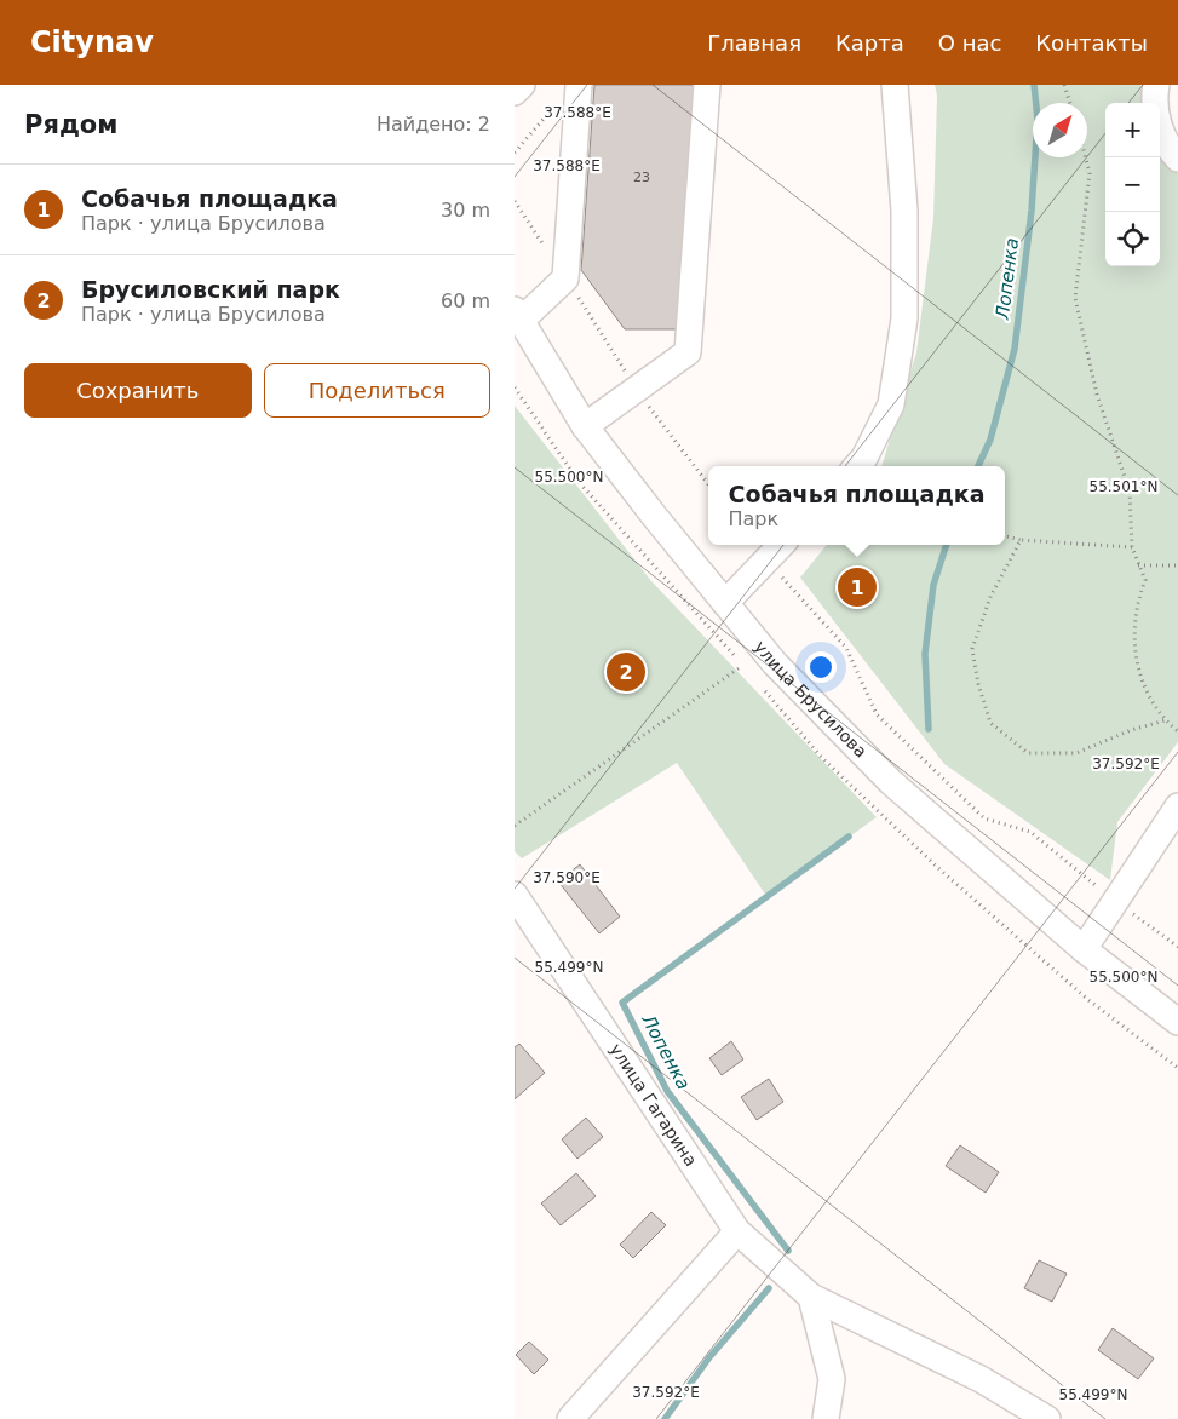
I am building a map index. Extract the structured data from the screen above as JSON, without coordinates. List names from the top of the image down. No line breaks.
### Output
{"streets":{"street":["улица Брусилова","улица Гагарина"]},"water":["Лопенка"],"house_numbers":["23"],"north":"top right","page":{"header":"Citynav","nav":["Главная","Карта","О нас","Контакты"],"heading":["Рядом","Найдено: 2"],"map_buttons":["+","−"],"list":[{"mark":"1","name":"Собачья площадка","note":"Парк · улица Брусилова","value":"30 m"},{"mark":"2","name":"Брусиловский парк","note":"Парк · улица Брусилова","value":"60 m"}],"buttons":["Сохранить","Поделиться"],"popup":["Собачья площадка","Парк"],"pins":["1","2"]},"coordinates":["37.588°E","55.500°N","55.501°N","37.592°E","37.590°E","55.499°N"]}
